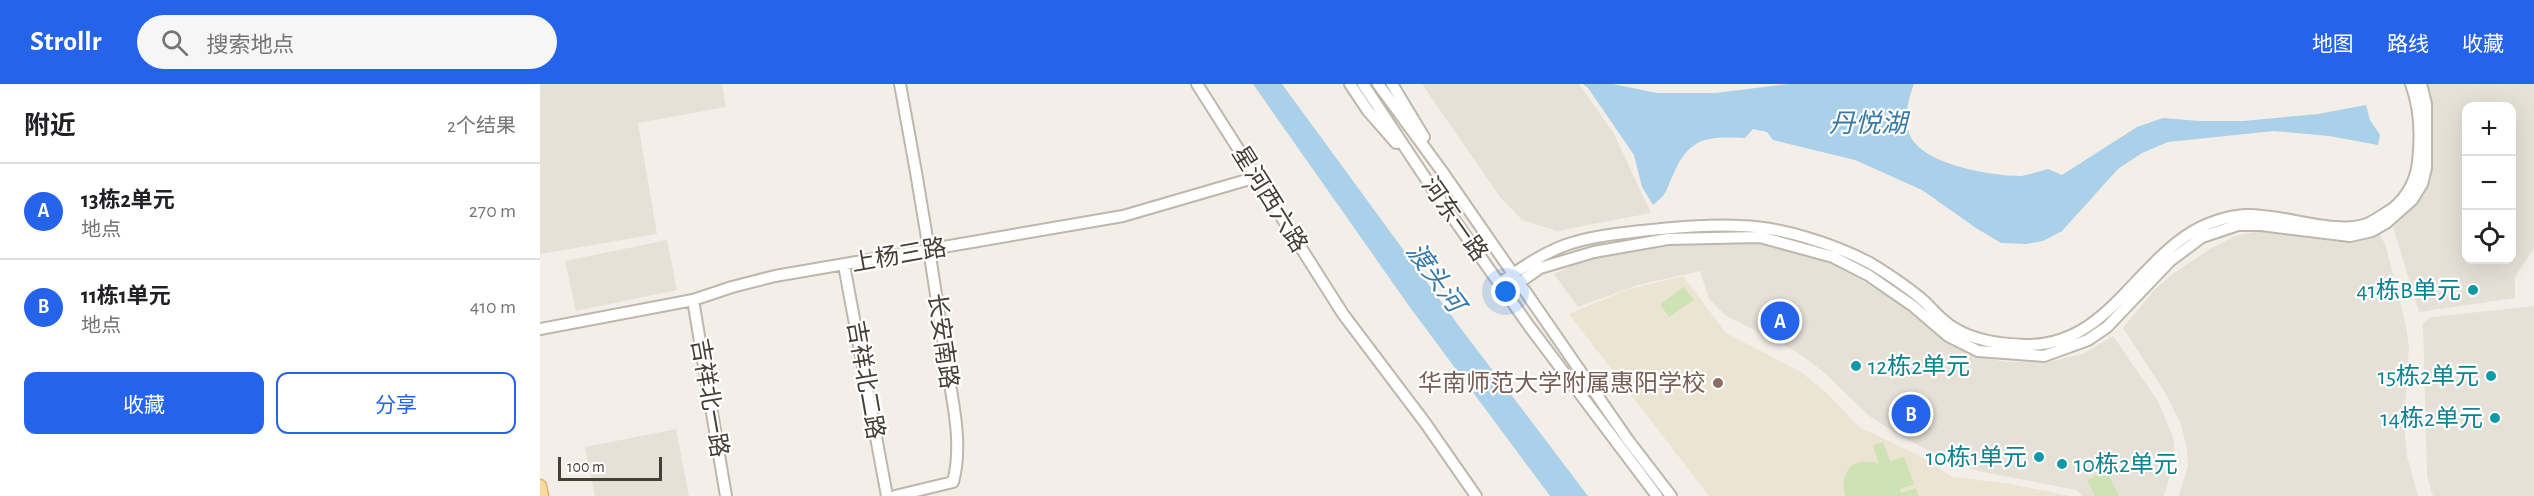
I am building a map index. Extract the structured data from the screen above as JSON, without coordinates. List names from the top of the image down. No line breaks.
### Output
{"streets":{"street":["星河西六路","河东一路","上杨三路","长安南路","吉祥北二路","吉祥北一路"]},"crossings":[["星河西六路","上杨三路"],["上杨三路","长安南路"],["上杨三路","吉祥北二路"],["上杨三路","吉祥北一路"]],"water":["丹悦湖","渡头河"],"places":["41栋B单元","12栋2单元","15栋2单元","华南师范大学附属惠阳学校","14栋2单元","10栋1单元","10栋2单元"],"scale_bar":"100 m","page":{"header":"Strollr","search":"搜索地点","nav":["地图","路线","收藏"],"heading":["附近","2个结果"],"map_buttons":["+","−"],"list":[{"mark":"A","name":"13栋2单元","note":"地点","value":"270 m"},{"mark":"B","name":"11栋1单元","note":"地点","value":"410 m"}],"pins":["A","B"],"buttons":["收藏","分享"],"scale":"100 m"}}
